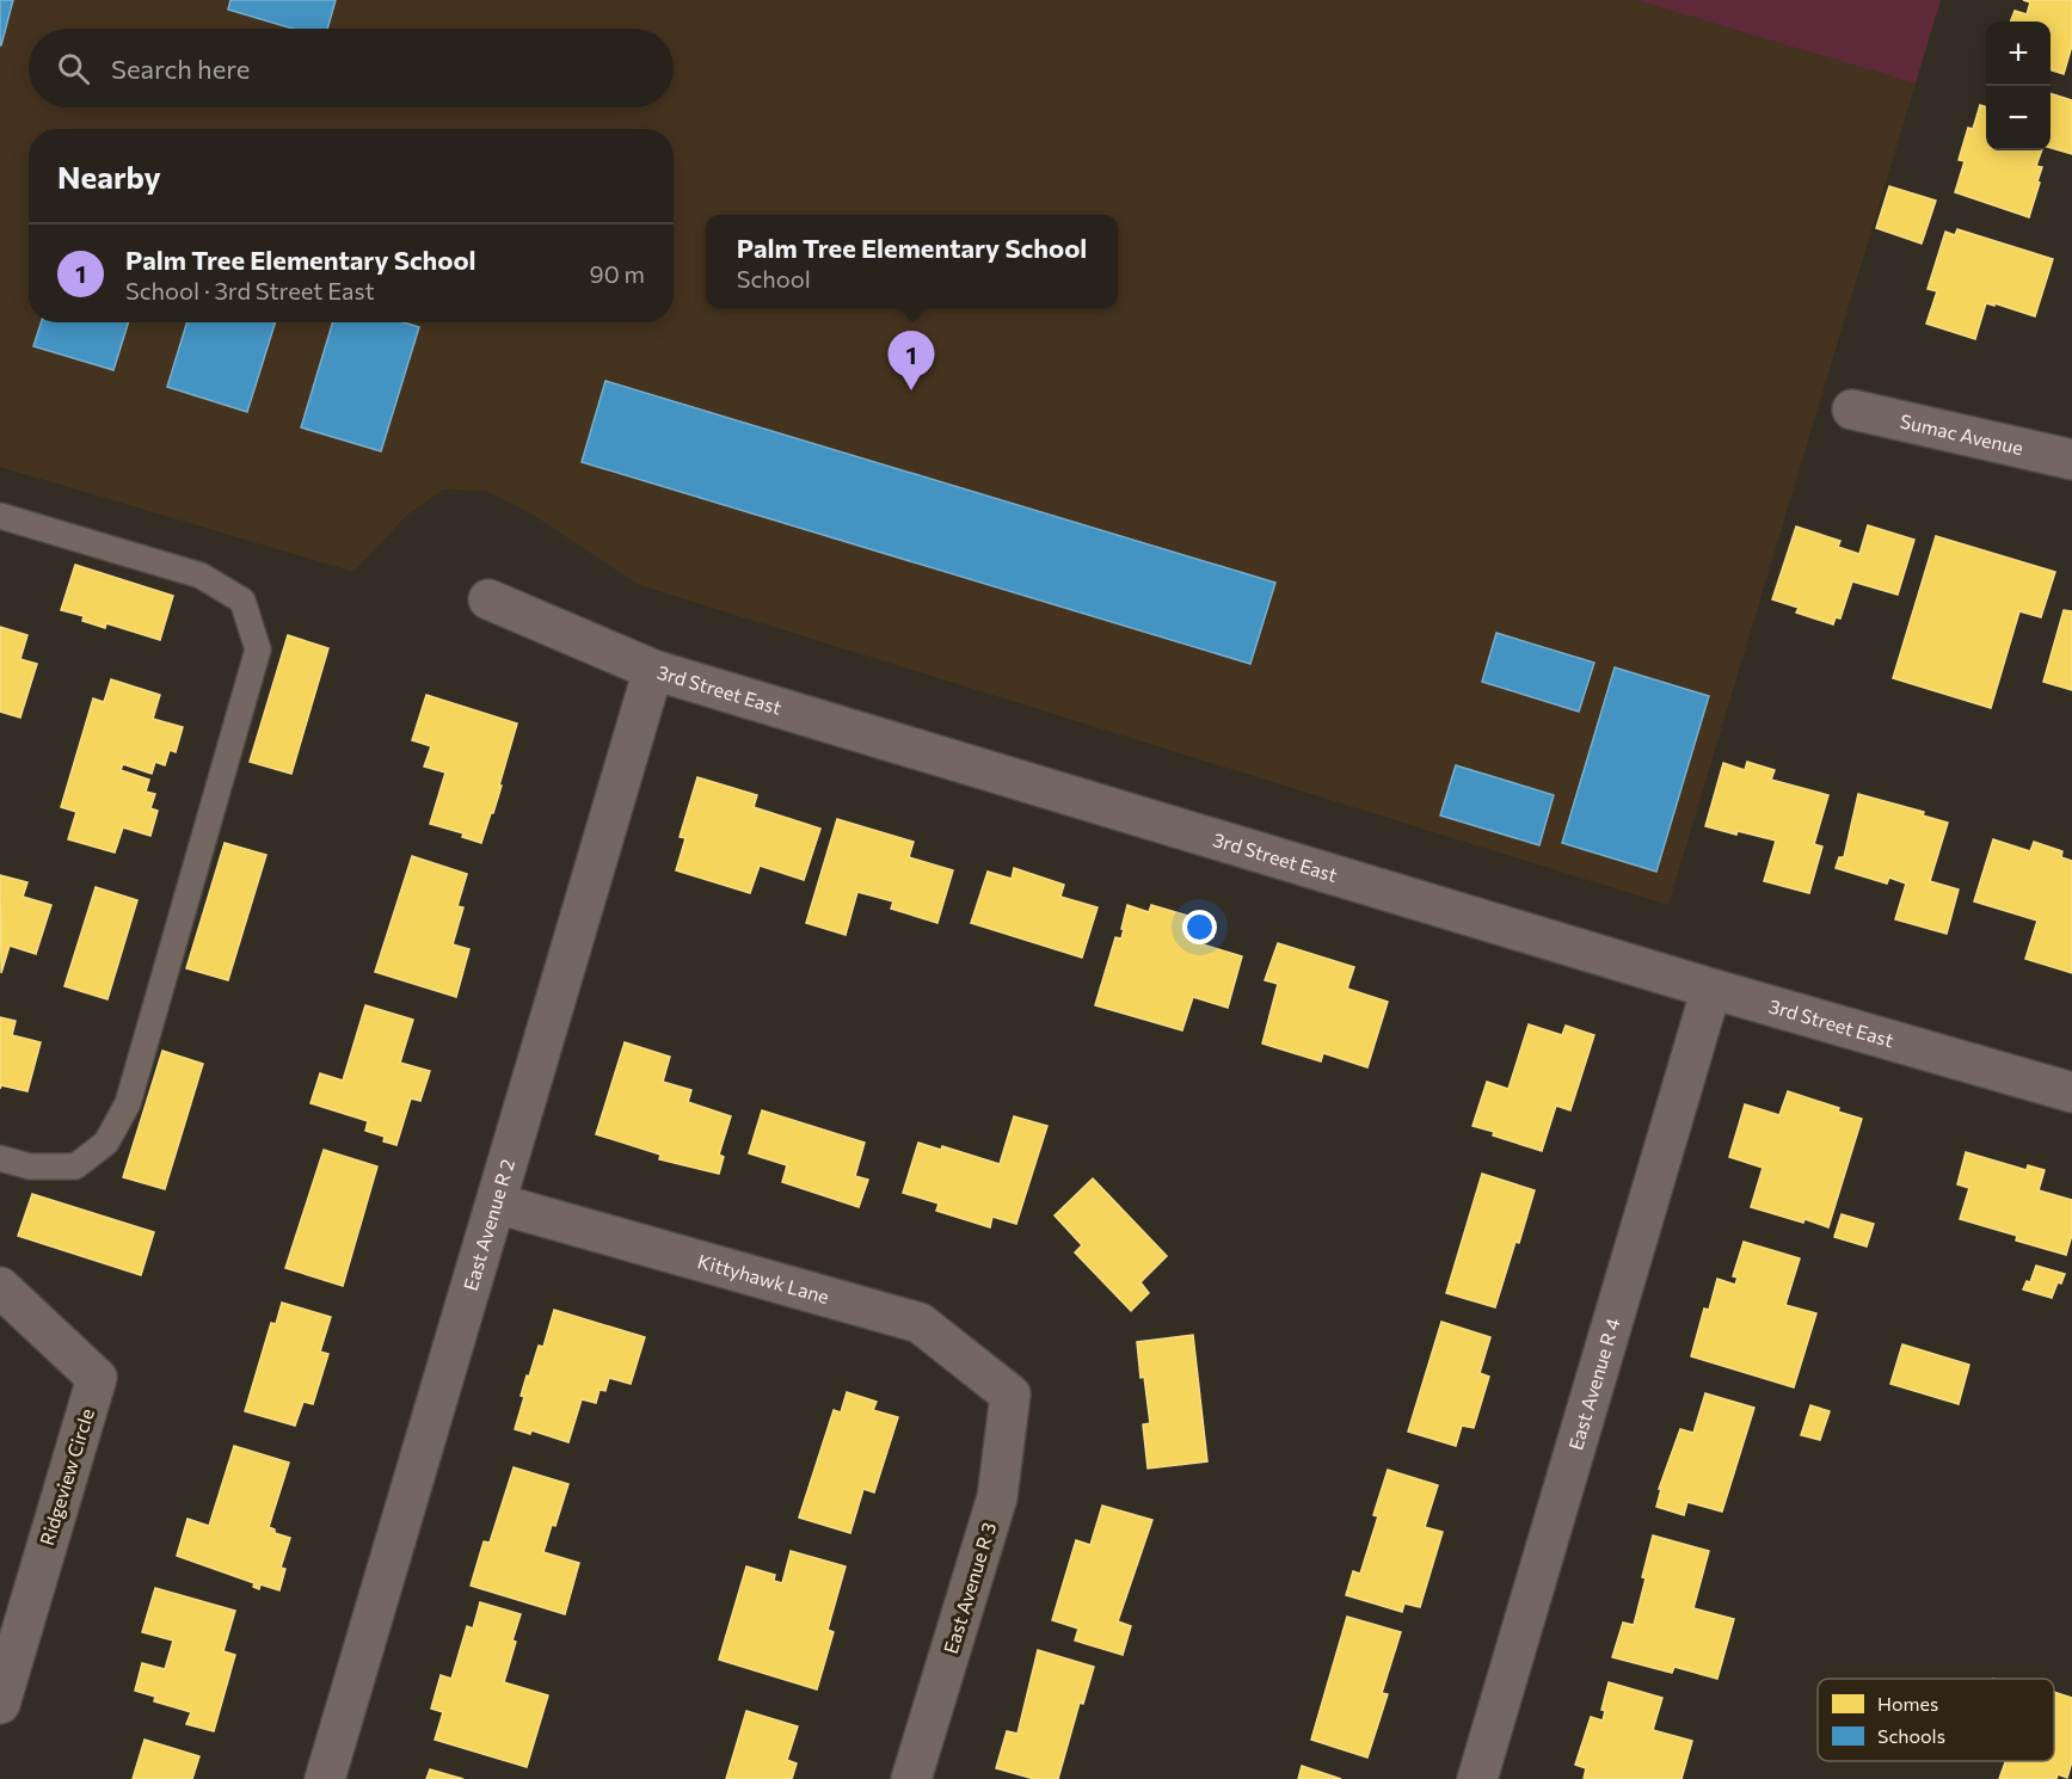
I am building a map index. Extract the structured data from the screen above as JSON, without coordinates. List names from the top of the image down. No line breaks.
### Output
{"streets":{"street":["Sumac Avenue","3rd Street East","East Avenue R 2","Kittyhawk Lane","East Avenue R 4","Ridgeview Circle","East Avenue R 3"]},"crossings":[["3rd Street East","East Avenue R 2"],["3rd Street East","East Avenue R 4"],["East Avenue R 2","Kittyhawk Lane"],["Kittyhawk Lane","East Avenue R 3"]],"legend":["Homes","Schools"],"page":{"map_buttons":["+","−"],"search":"Search here","heading":"Nearby","popup":["Palm Tree Elementary School","School"],"list":[{"mark":"1","name":"Palm Tree Elementary School","note":"School · 3rd Street East","value":"90 m"}],"pins":"1"}}
